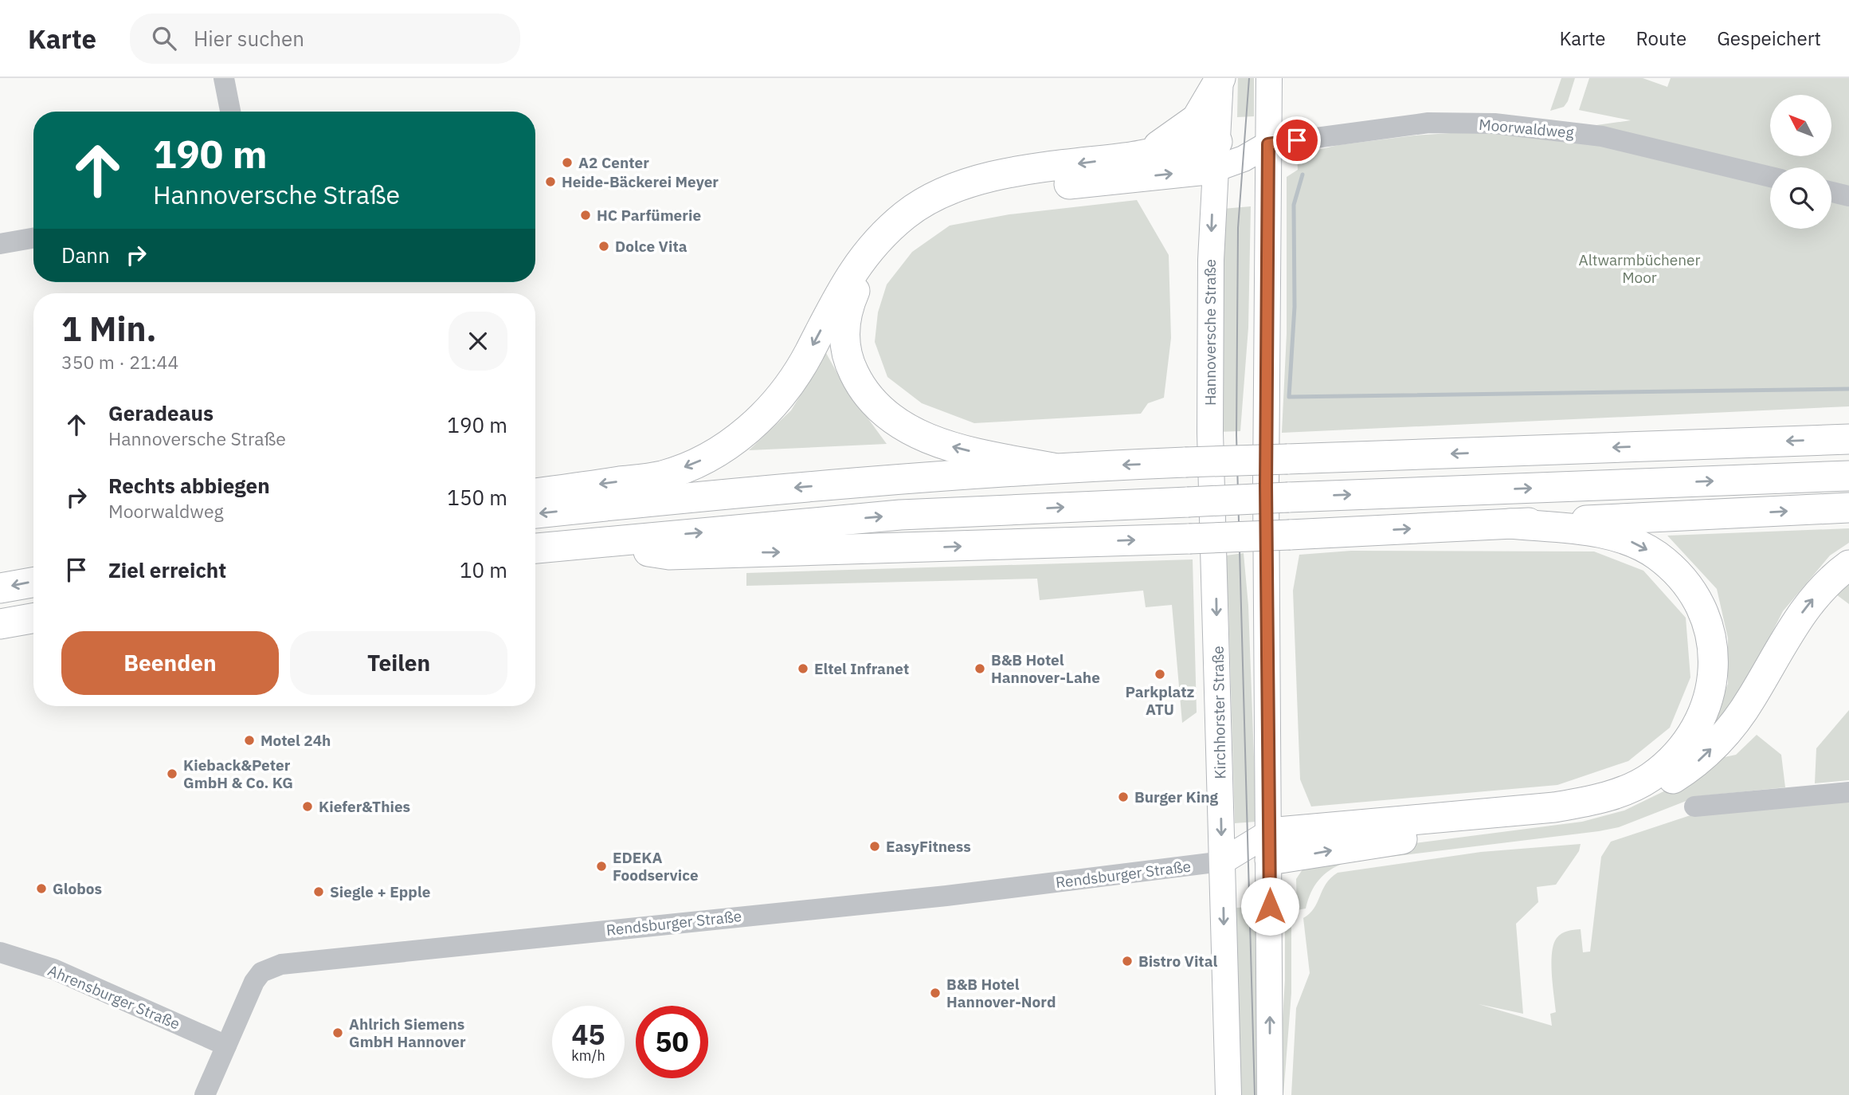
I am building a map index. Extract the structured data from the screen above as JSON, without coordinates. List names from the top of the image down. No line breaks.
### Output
{"streets":{"main road":["Hannoversche Straße","Kirchhorster Straße"],"street":["Moorwaldweg","Rendsburger Straße","Ahrensburger Straße"]},"crossings":[["Hannoversche Straße","Kirchhorster Straße"],["Kirchhorster Straße","Rendsburger Straße"],["Rendsburger Straße","Ahrensburger Straße"]],"parks":["Altwarmbüchener Moor"],"places":["A2 Center","Heide-Bäckerei Meyer","HC Parfümerie","Dolce Vita","Eltel Infranet","B&B Hotel Hannover-Lahe","Parkplatz ATU","Motel 24h","Kieback&Peter GmbH & Co. KG","Burger King","Kiefer&Thies","EasyFitness","EDEKA Foodservice","Globos","Siegle + Epple","Bistro Vital","B&B Hotel Hannover-Nord","Ahlrich Siemens GmbH Hannover"],"north":"top left","page":{"header":"Karte","search":"Hier suchen","nav":["Karte","Route","Gespeichert"],"turn":["190 m","Hannoversche Straße"],"then":"Dann","heading":["1 Min.","350 m · 21:44"],"list":[{"name":"Geradeaus","note":"Hannoversche Straße","value":"190 m"},{"name":"Rechts abbiegen","note":"Moorwaldweg","value":"150 m"},{"name":"Ziel erreicht","value":"10 m"}],"buttons":["Beenden","Teilen"],"speed":"45 km/h","limit":"50"}}
